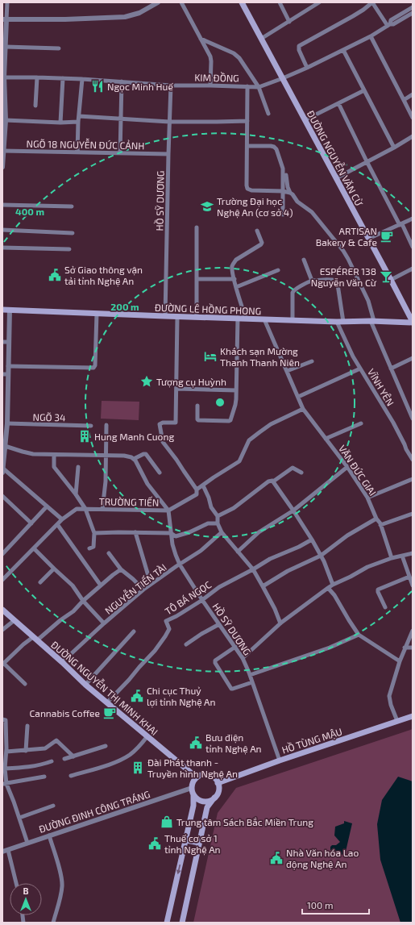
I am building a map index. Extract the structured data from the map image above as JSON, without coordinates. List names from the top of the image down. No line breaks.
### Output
{"streets":{"main road":["ĐƯỜNG NGUYỄN VĂN CỪ","ĐƯỜNG LÊ HỒNG PHONG","ĐƯỜNG NGUYỄN THỊ MINH KHAI","HỒ TÙNG MẬU"],"street":["KIM ĐỒNG","NGÕ 18 NGUYỄN ĐỨC CẢNH","HỒ SỸ DƯƠNG","VĨNH YÊN","NGÕ 34","VĂN ĐỨC GIAI","TRƯỜNG TIẾN","NGUYỄN TIẾN TÀI","TÔ BÁ NGỌC","ĐƯỜNG ĐINH CÔNG TRÁNG"]},"crossings":[["KIM ĐỒNG","ĐƯỜNG NGUYỄN VĂN CỪ"],["KIM ĐỒNG","HỒ SỸ DƯƠNG"],["NGÕ 18 NGUYỄN ĐỨC CẢNH","HỒ SỸ DƯƠNG"],["ĐƯỜNG NGUYỄN VĂN CỪ","ĐƯỜNG LÊ HỒNG PHONG"],["HỒ SỸ DƯƠNG","ĐƯỜNG LÊ HỒNG PHONG"],["HỒ SỸ DƯƠNG","TRƯỜNG TIẾN"],["HỒ SỸ DƯƠNG","NGUYỄN TIẾN TÀI"],["HỒ SỸ DƯƠNG","TÔ BÁ NGỌC"],["HỒ SỸ DƯƠNG","HỒ TÙNG MẬU"],["ĐƯỜNG LÊ HỒNG PHONG","VĨNH YÊN"],["ĐƯỜNG LÊ HỒNG PHONG","VĂN ĐỨC GIAI"],["VĂN ĐỨC GIAI","TRƯỜNG TIẾN"],["NGUYỄN TIẾN TÀI","ĐƯỜNG NGUYỄN THỊ MINH KHAI"],["TÔ BÁ NGỌC","ĐƯỜNG NGUYỄN THỊ MINH KHAI"],["ĐƯỜNG NGUYỄN THỊ MINH KHAI","HỒ TÙNG MẬU"],["ĐƯỜNG NGUYỄN THỊ MINH KHAI","ĐƯỜNG ĐINH CÔNG TRÁNG"],["HỒ TÙNG MẬU","ĐƯỜNG ĐINH CÔNG TRÁNG"]],"places":{"restaurant":["Ngọc Minh Huế"],"school or university":["Trường Đại học Nghệ An (cơ sở 4)"],"cafe":["ARTISAN Bakery & Cafe","Cannabis Coffee"],"public building":["Sở Giao thông vận tải tỉnh Nghệ An","Chi cục Thuỷ lợi tỉnh Nghệ An","Bưu điện tỉnh Nghệ An","Thuế cơ sở 1 tỉnh Nghệ An","Nhà Văn hóa Lao động Nghệ An"],"bar":["ESPÉRER 138 Nguyễn Văn Cừ"],"hotel":["Khách sạn Mường Thanh Thanh Niên"],"place":["Tượng cụ Huỳnh"],"building":["Hung Manh Cuong","Đài Phát thanh - Truyền hình Nghệ An"],"shop":["Trung tâm Sách Bắc Miền Trung"]},"scale_bar":"100 m","north":"top","rings":["400 m","200 m"]}
